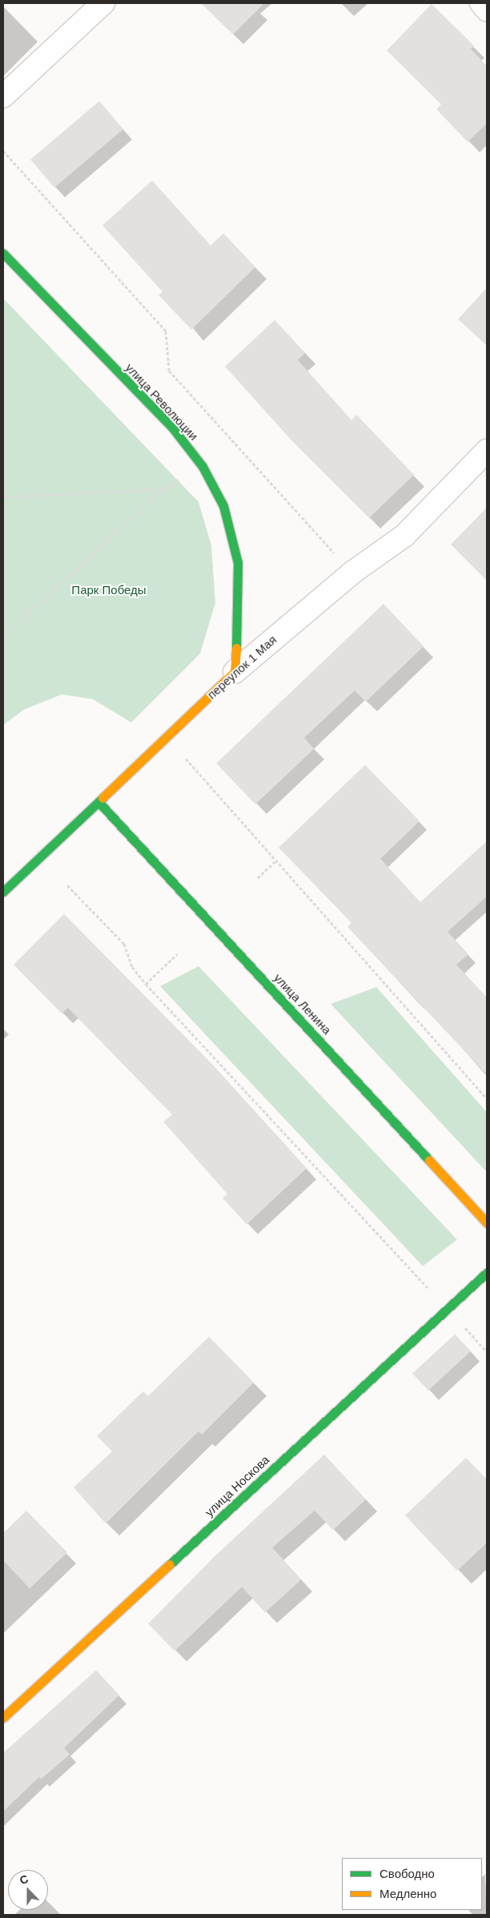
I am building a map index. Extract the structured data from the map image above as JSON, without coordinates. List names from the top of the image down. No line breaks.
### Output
{"streets":{"main road":["улица Революции","переулок 1 Мая","улица Ленина","улица Носкова"]},"crossings":[["улица Революции","переулок 1 Мая"],["переулок 1 Мая","улица Ленина"]],"parks":["Парк Победы"],"legend":["Свободно","Медленно"],"north":"top"}
